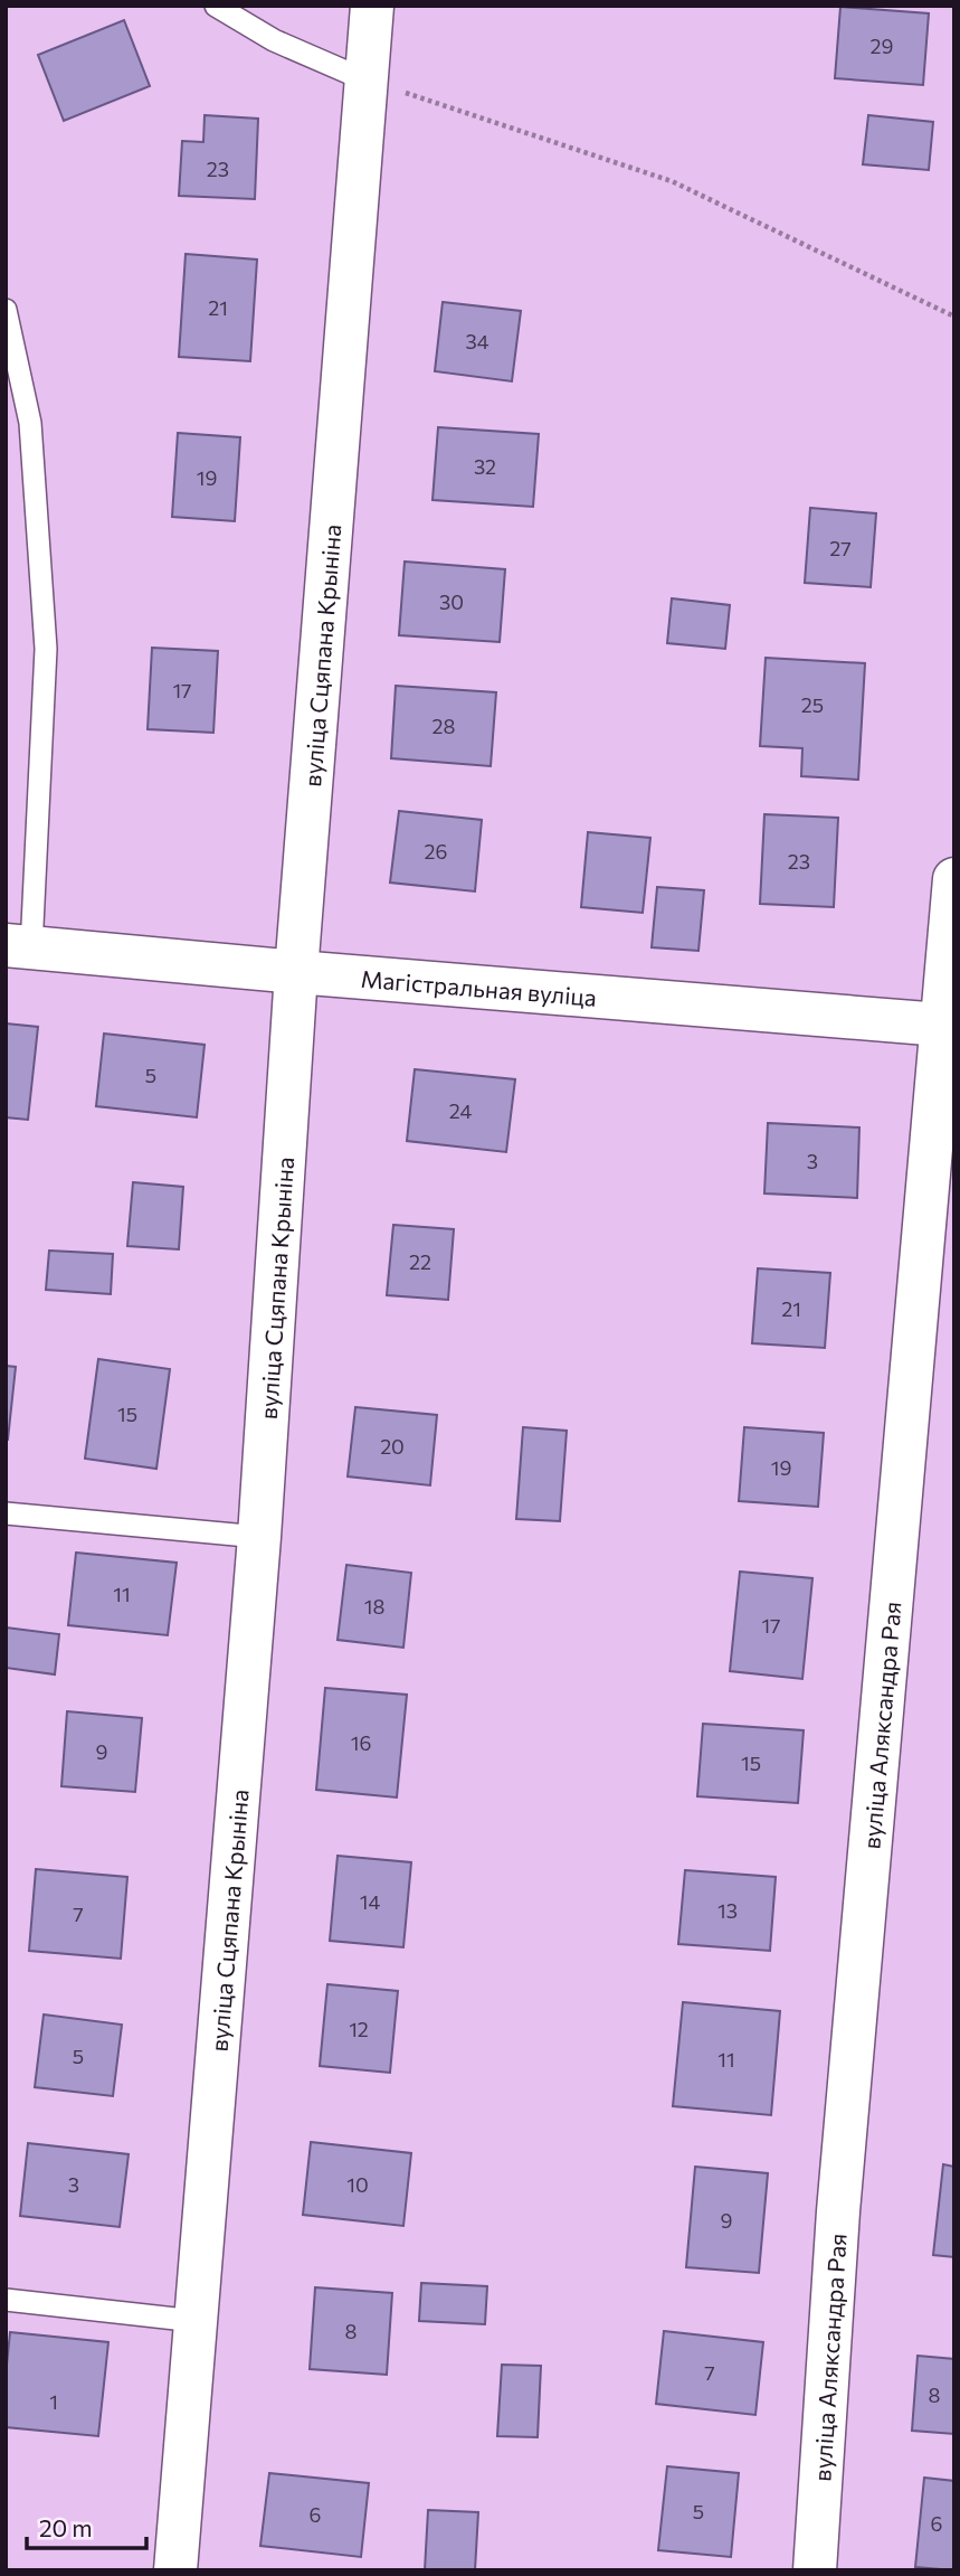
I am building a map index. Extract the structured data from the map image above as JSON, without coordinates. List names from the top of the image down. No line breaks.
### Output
{"streets":{"street":["вуліца Сцяпана Крыніна","Магістральная вуліца","вуліца Аляксандра Рая"]},"crossings":[["вуліца Сцяпана Крыніна","Магістральная вуліца"],["Магістральная вуліца","вуліца Аляксандра Рая"]],"house_numbers":["29","23","21","34","32","19","27","30","17","25","28","26","23","5","24","3","22","21","15","20","19","11","18","17","16","9","15","14","13","7","12","5","11","3","10","9","8","7","8","1","5","6","6"],"scale_bar":"20 m"}
